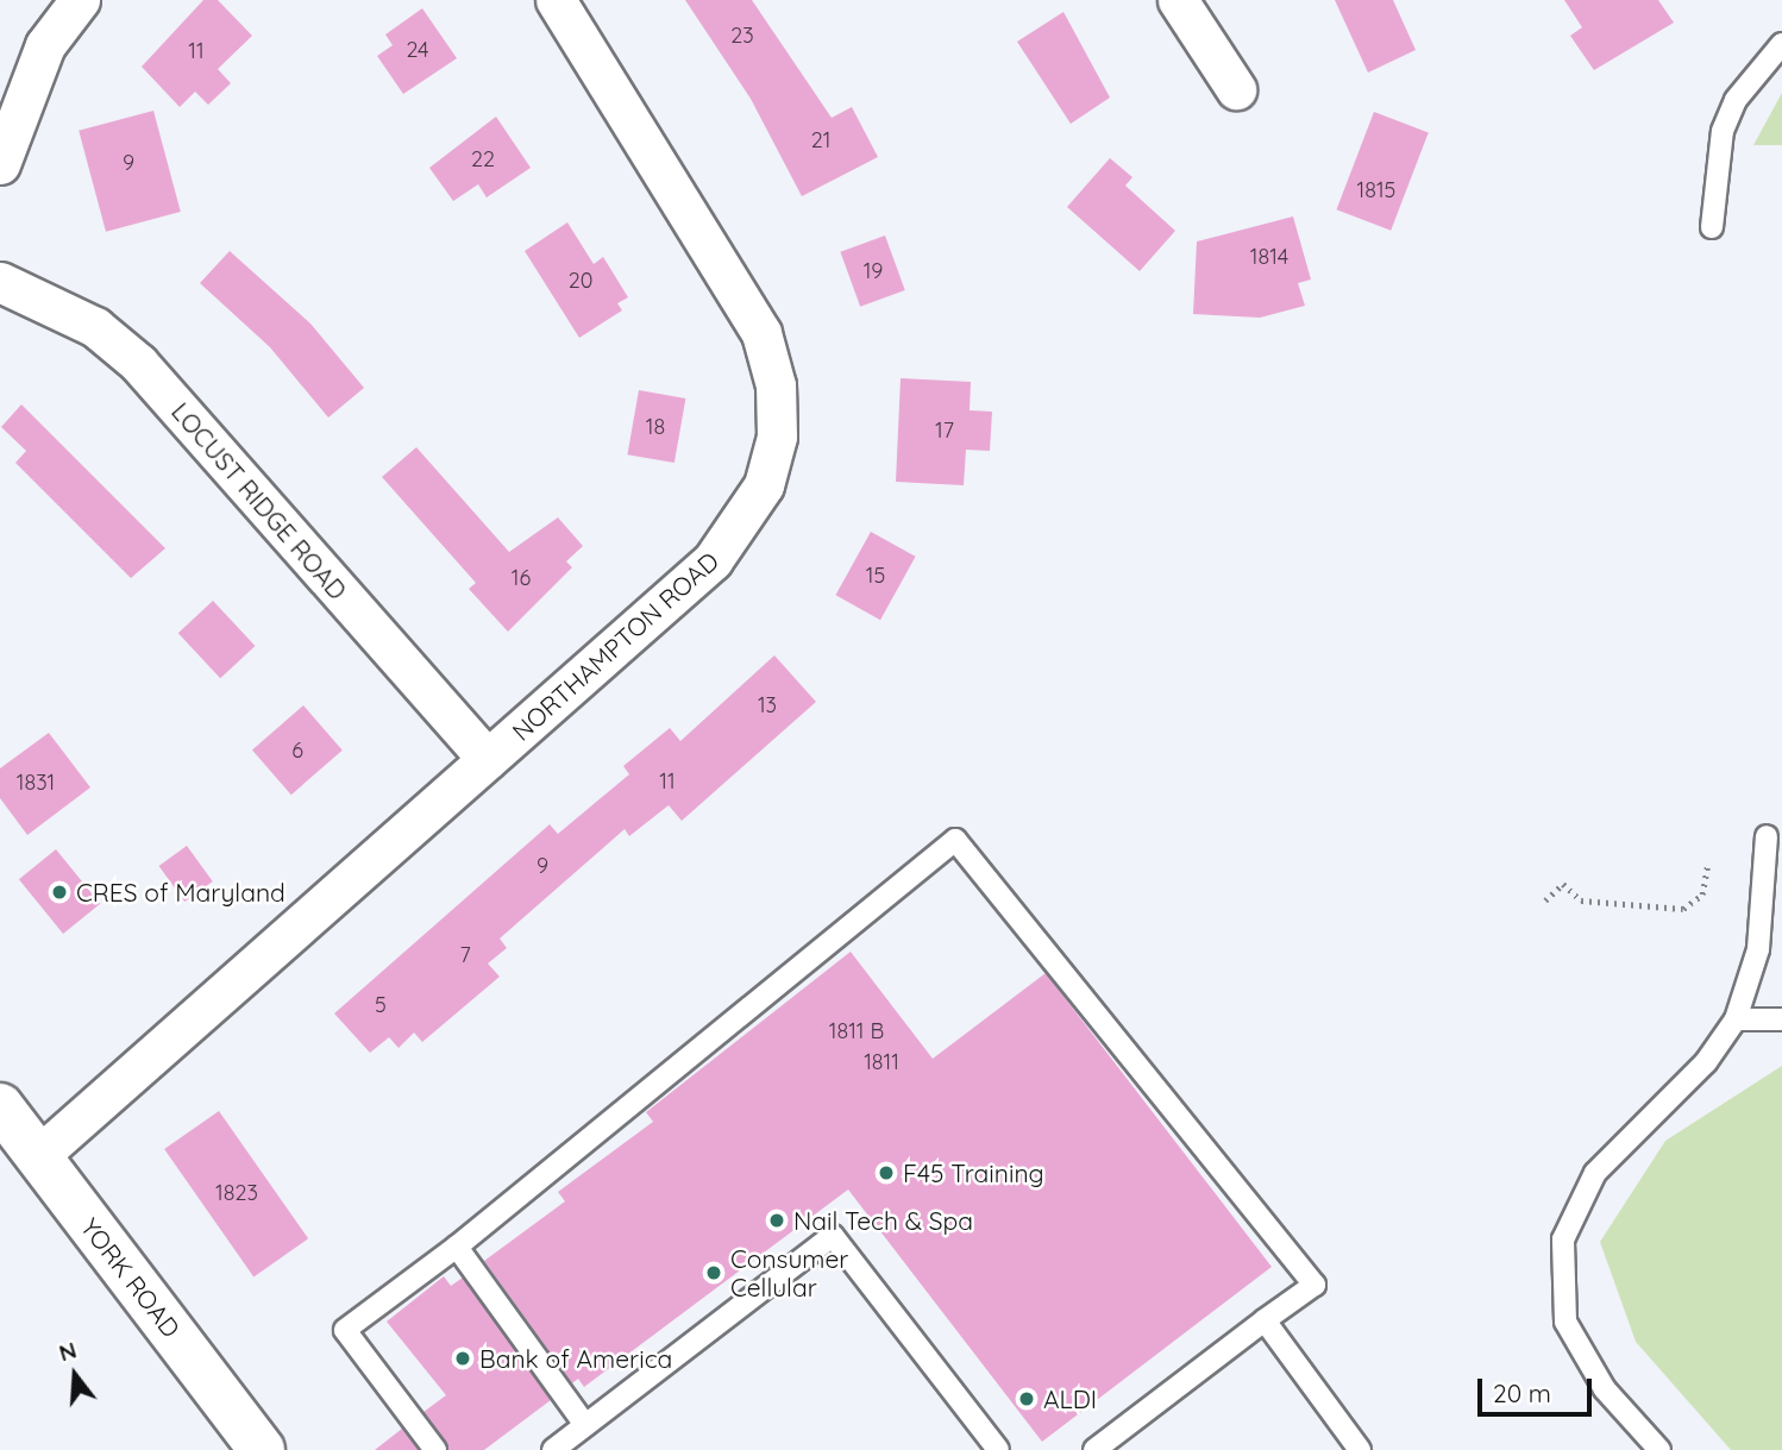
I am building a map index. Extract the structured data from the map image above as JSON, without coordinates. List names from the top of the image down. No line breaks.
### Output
{"streets":{"main road":["YORK ROAD"],"street":["LOCUST RIDGE ROAD","NORTHAMPTON ROAD"]},"crossings":[["LOCUST RIDGE ROAD","NORTHAMPTON ROAD"],["NORTHAMPTON ROAD","YORK ROAD"]],"places":["CRES of Maryland","F45 Training","Nail Tech & Spa","Consumer Cellular","Bank of America","ALDI"],"house_numbers":["23","24","11","21","22","9","1815","1814","19","20","18","17","15","16","13","6","11","1831","9","7","5","1811 B","1811","1823"],"scale_bar":"20 m","north":"top"}
